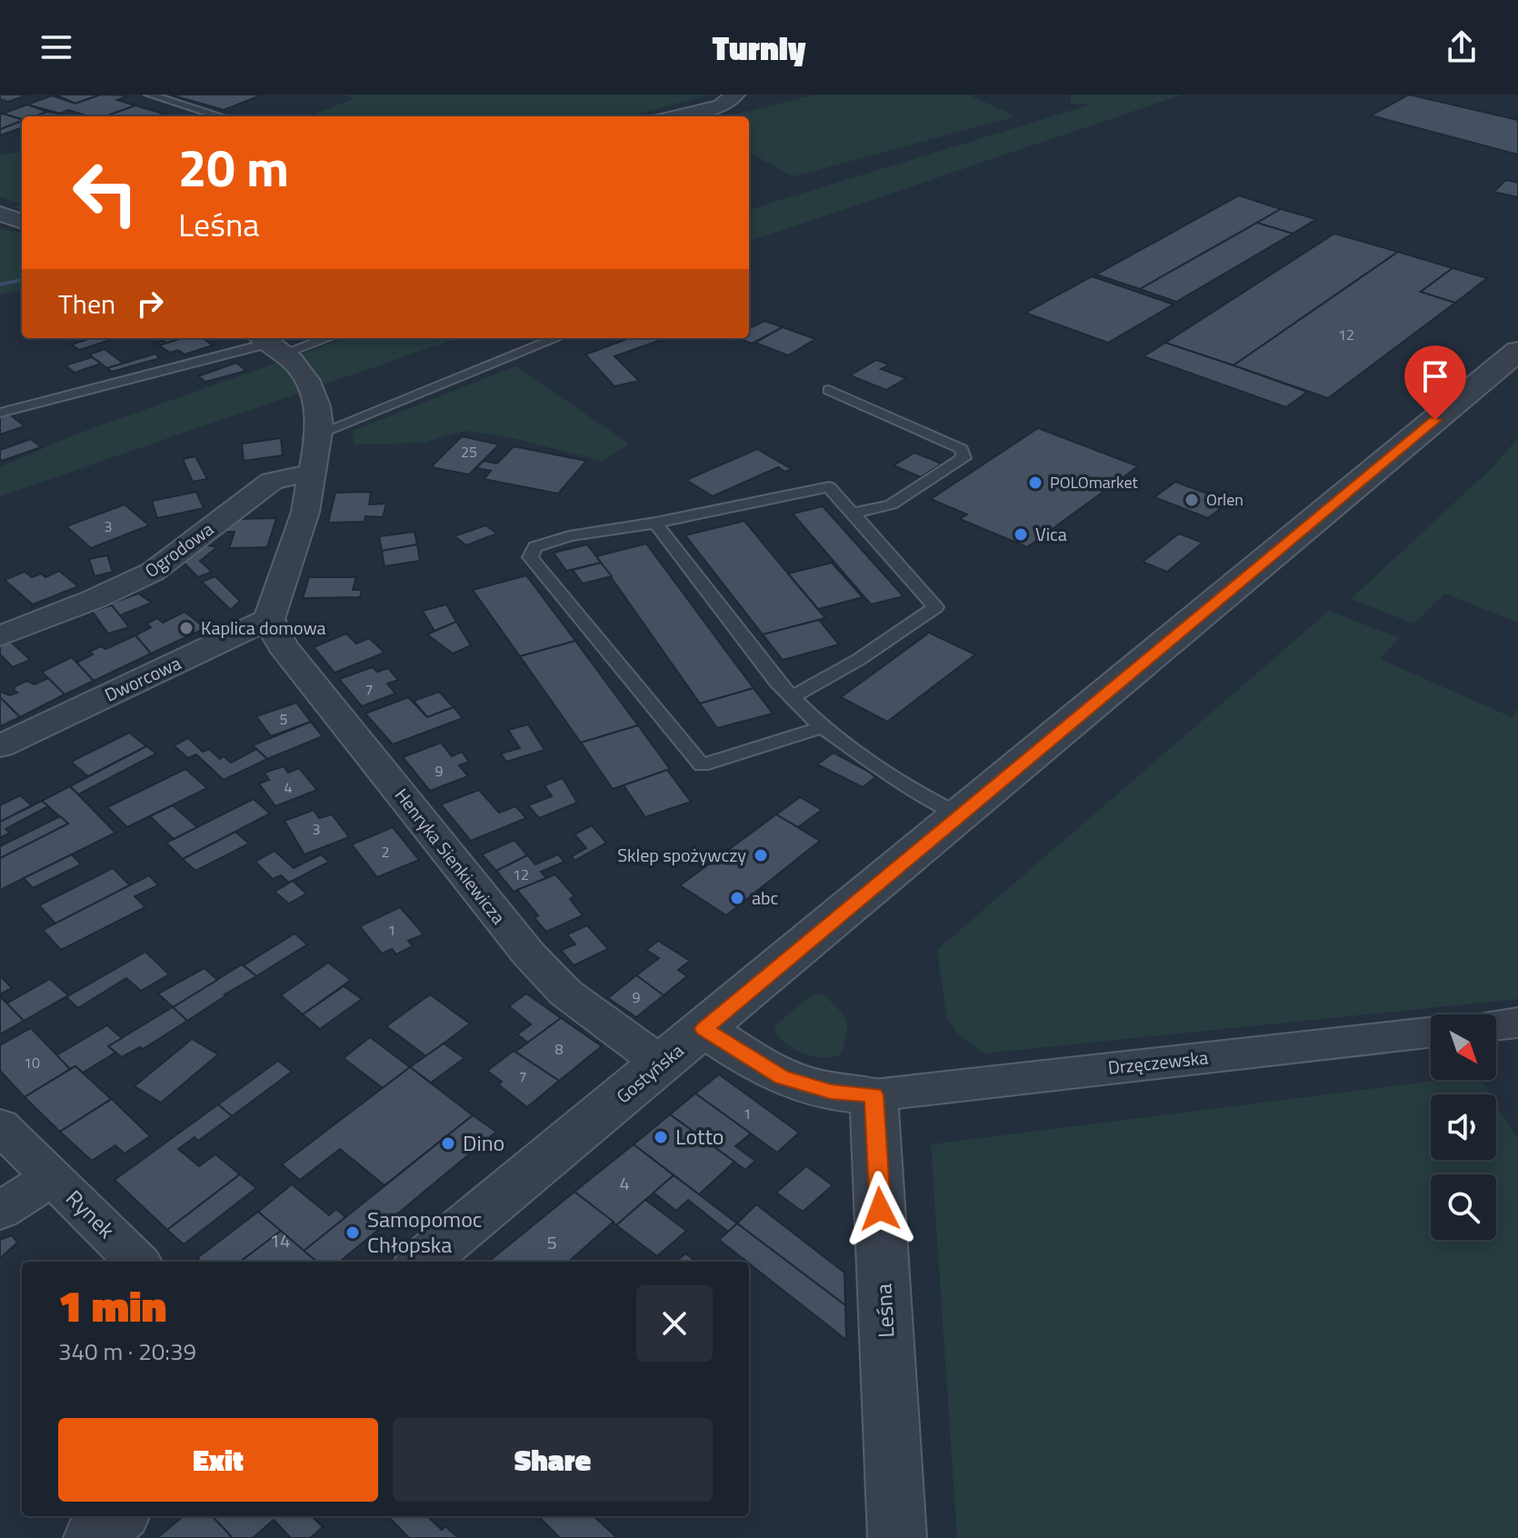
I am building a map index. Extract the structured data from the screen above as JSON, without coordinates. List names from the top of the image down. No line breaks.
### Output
{"streets":{"street":["Ogrodowa","Dworcowa","Henryka Sienkiewicza","Drzęczewska","Gostyńska","Rynek","Leśna"]},"crossings":[["Dworcowa","Henryka Sienkiewicza"],["Henryka Sienkiewicza","Gostyńska"],["Drzęczewska","Leśna"]],"places":["POLOmarket","Orlen","Vica","Kaplica domowa","Sklep spożywczy","abc","Lotto","Dino","Samopomoc Chłopska"],"house_numbers":["12","25","3","7","5","9","4","3","2","12","1","9","8","10","7","1","4","14","5"],"north":"bottom right","page":{"header":"Turnly","turn":["20 m","Leśna"],"then":"Then","heading":["1 min","340 m · 20:39"],"buttons":["Exit","Share"]}}
